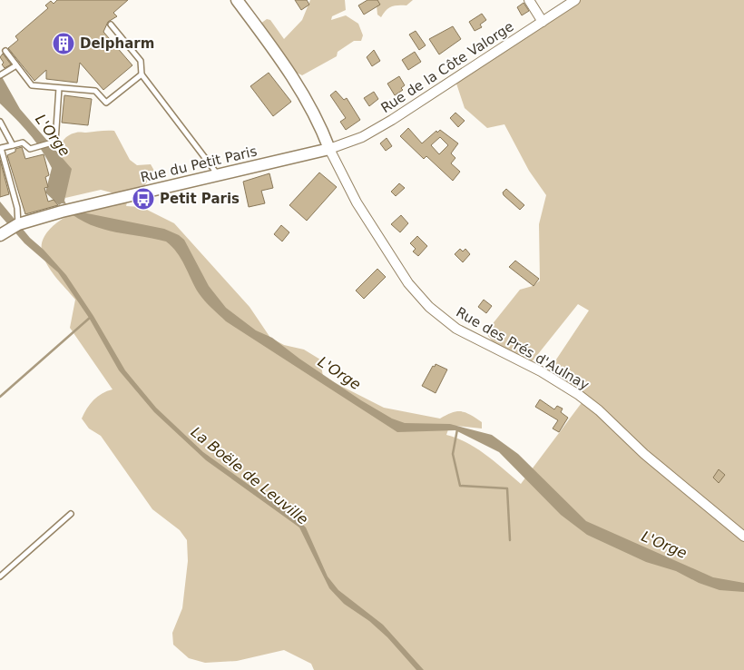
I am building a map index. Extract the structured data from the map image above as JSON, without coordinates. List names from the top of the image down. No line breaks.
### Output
{"streets":{"street":["Rue de la Côte Valorge","Rue du Petit Paris","Rue des Prés d'Aulnay"]},"crossings":[["Rue de la Côte Valorge","Rue du Petit Paris"],["Rue de la Côte Valorge","Rue des Prés d'Aulnay"],["Rue du Petit Paris","Rue des Prés d'Aulnay"]],"water":["L'Orge","La Boële de Leuville"],"places":{"building":["Delpharm"],"bus stop":["Petit Paris"]}}
